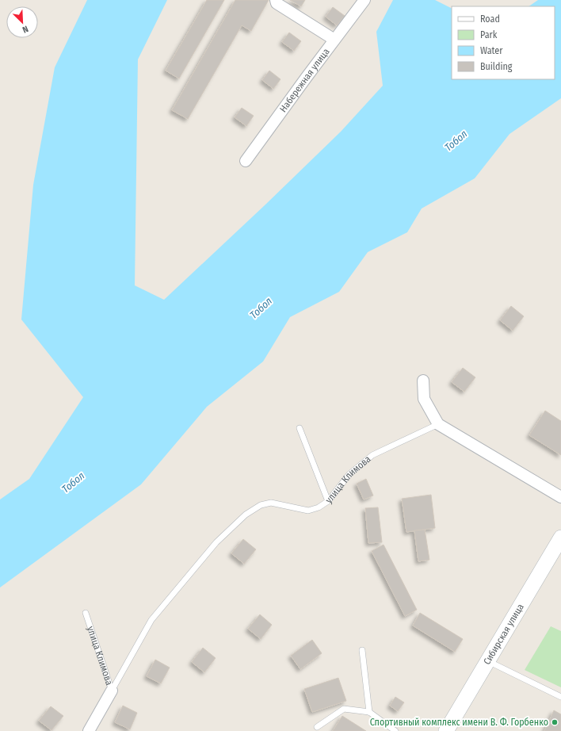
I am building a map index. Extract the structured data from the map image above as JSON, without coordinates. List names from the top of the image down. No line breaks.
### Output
{"streets":{"street":["Набережная улица","улица Климова","Сибирская улица"]},"water":["Тобол"],"places":["Спортивный комплекс имени В. Ф. Горбенко"],"legend":["Road","Park","Water","Building"],"north":"bottom right"}
